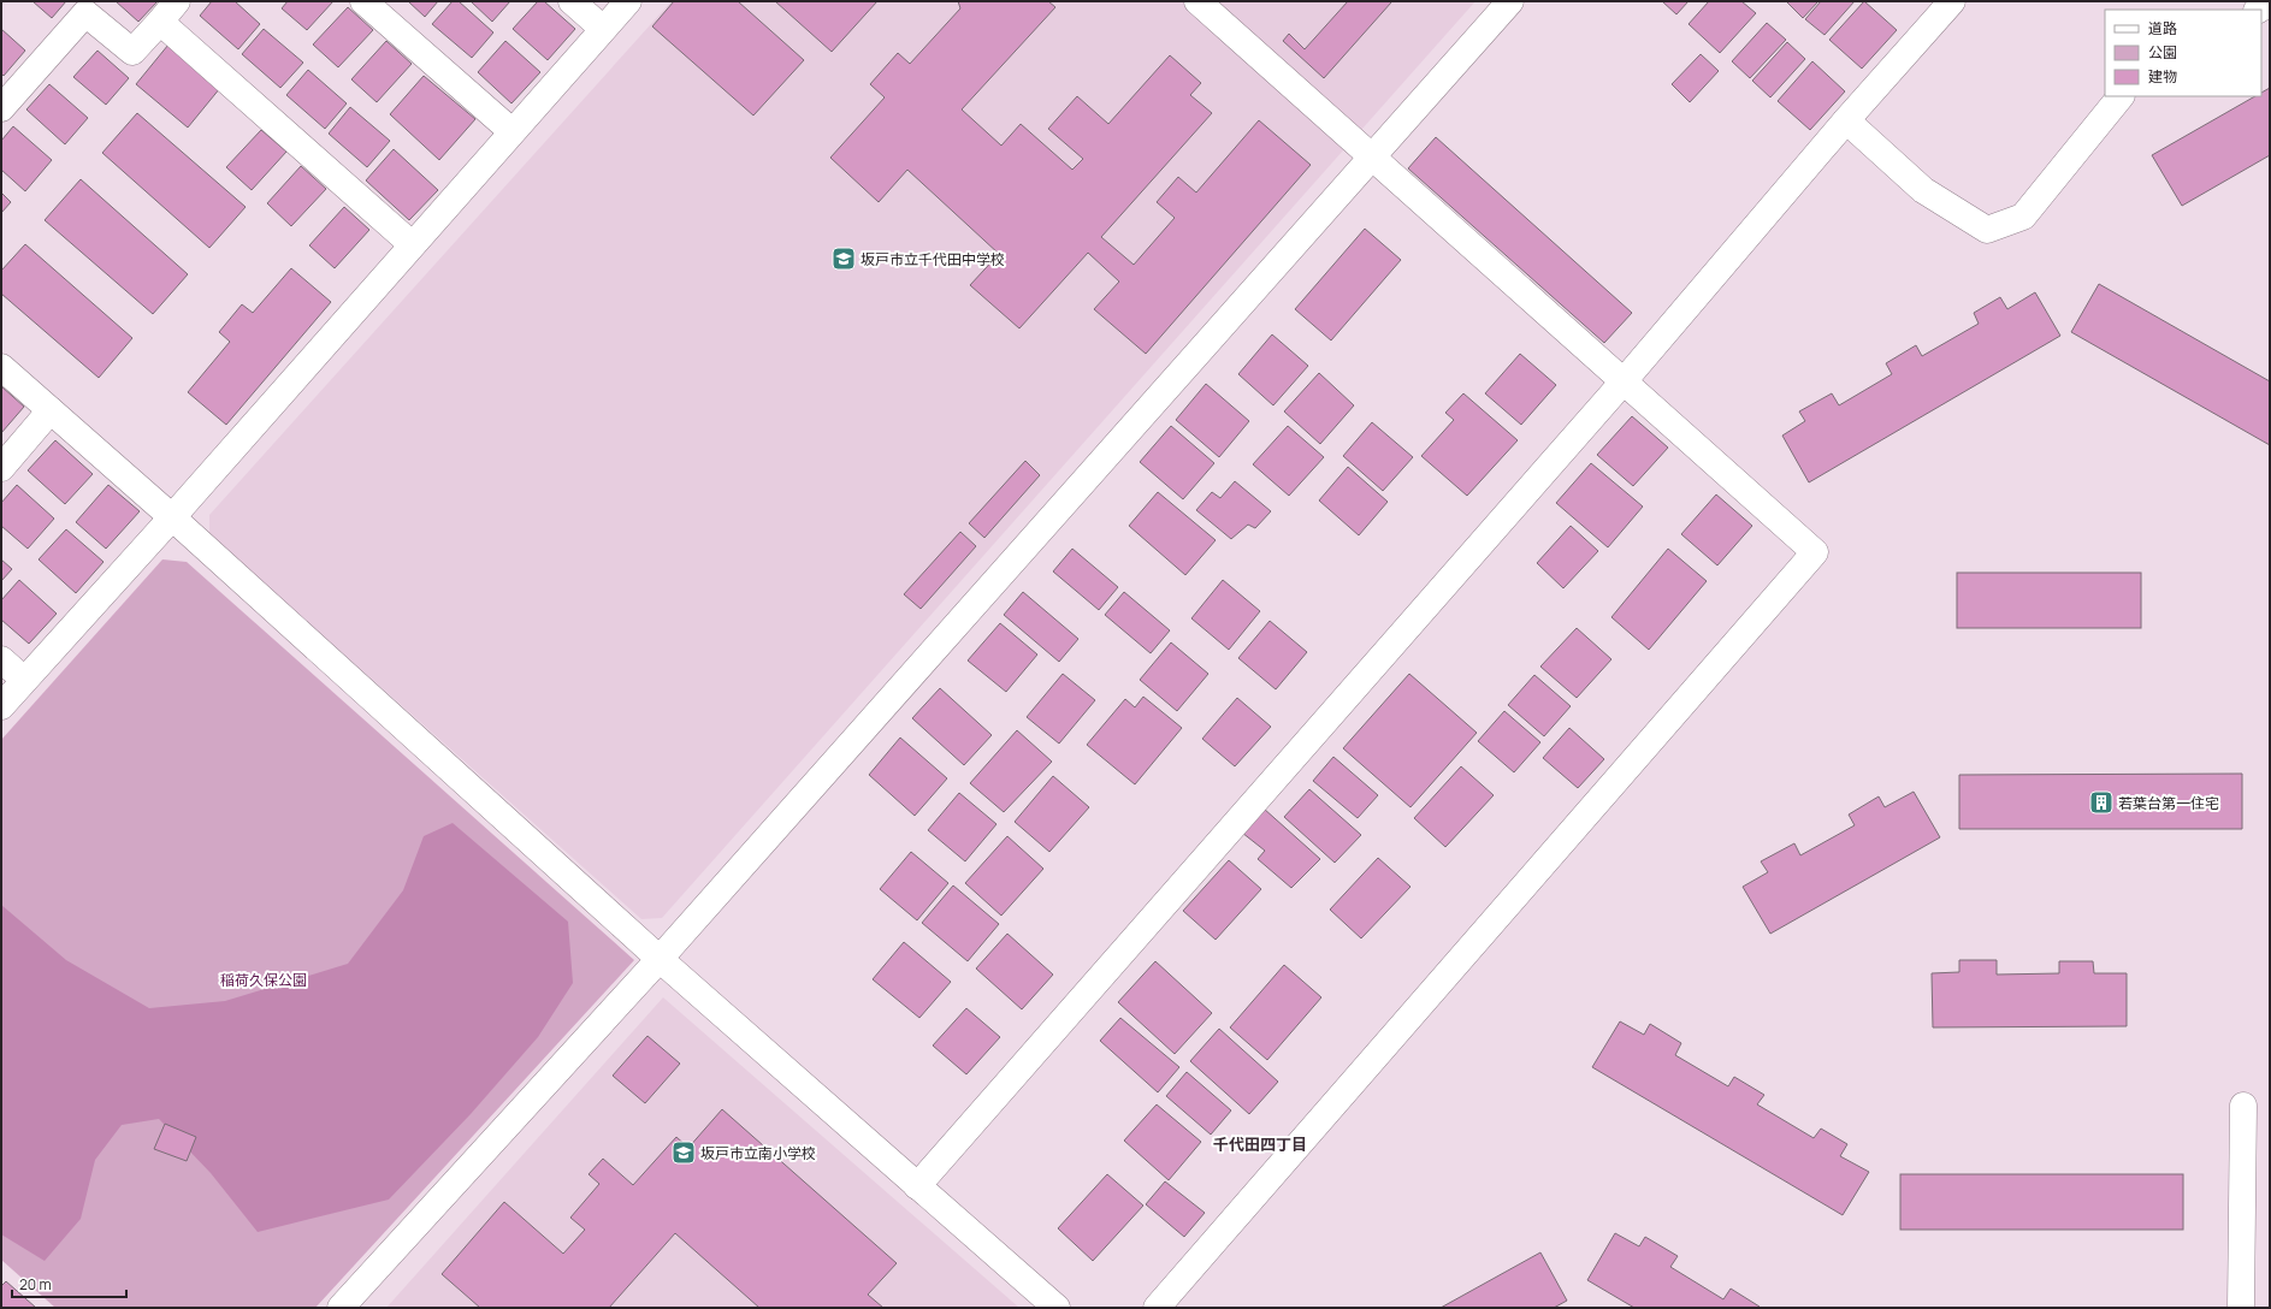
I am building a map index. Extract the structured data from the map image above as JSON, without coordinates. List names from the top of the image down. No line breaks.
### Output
{"districts":["千代田四丁目"],"parks":["稲荷久保公園"],"places":{"school or university":["坂戸市立千代田中学校","坂戸市立南小学校"],"building":["若葉台第一住宅"]},"legend":["道路","公園","建物"],"scale_bar":"20 m"}
